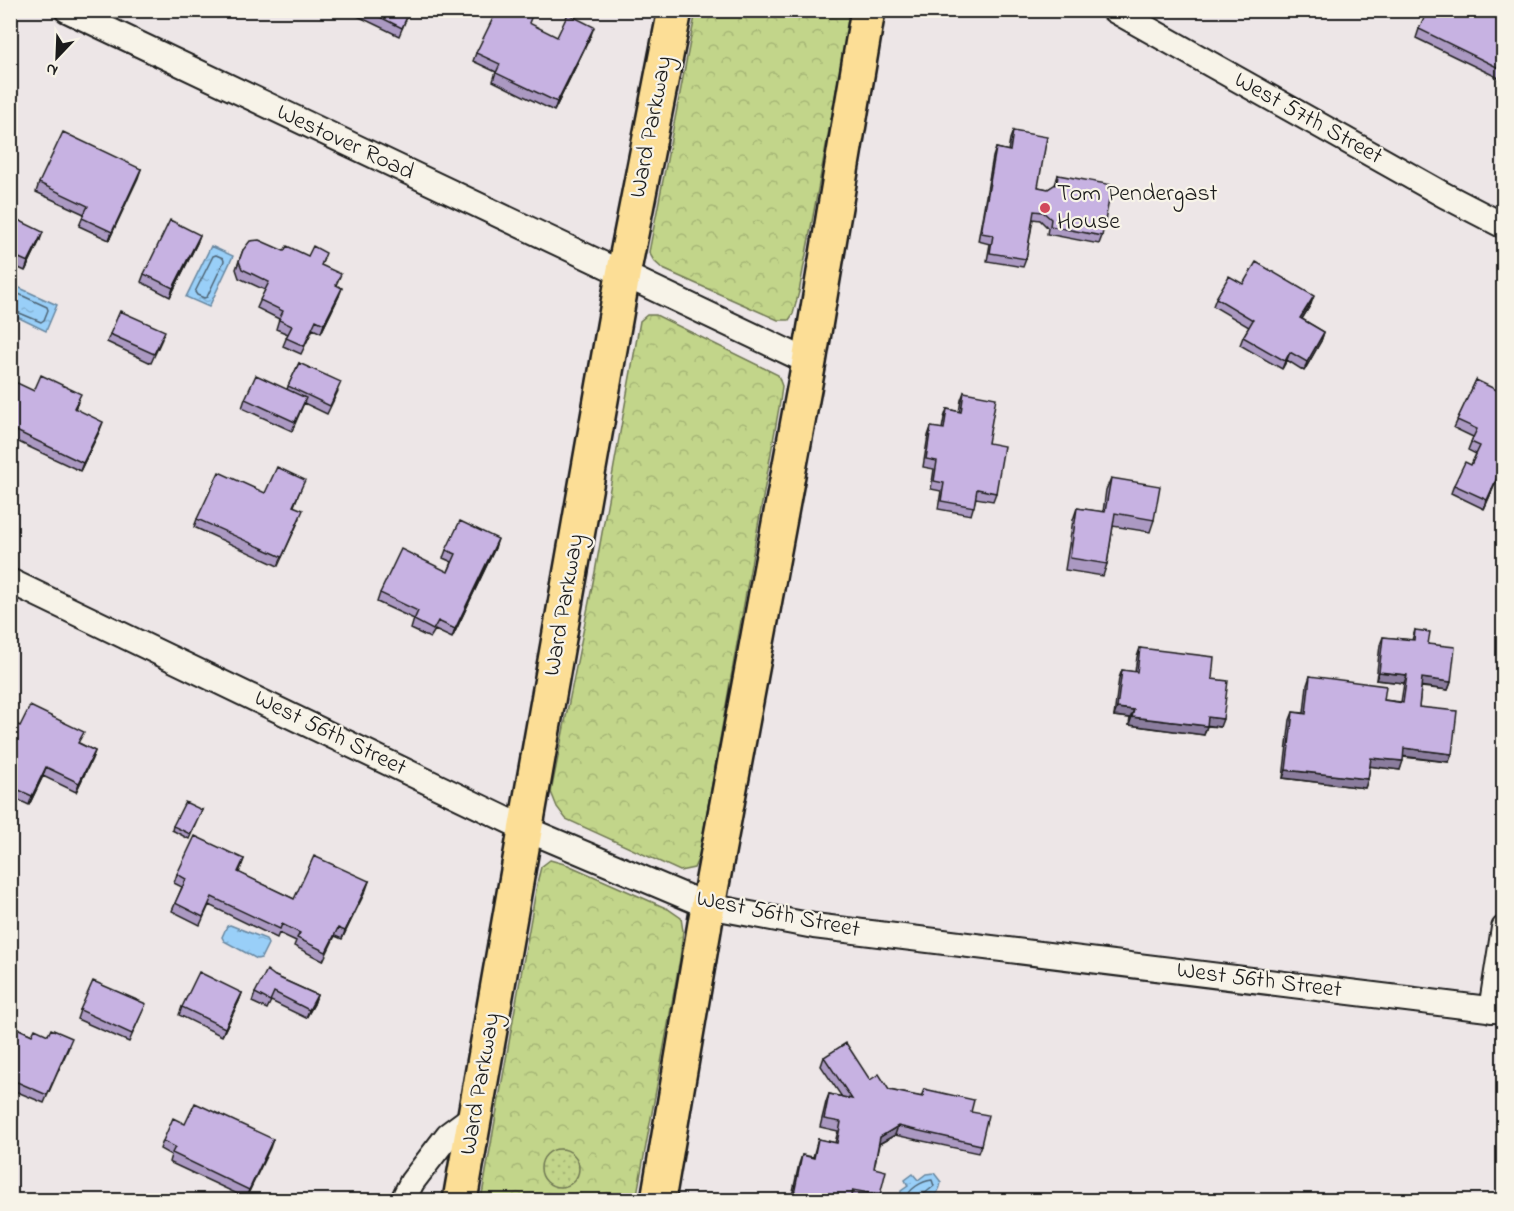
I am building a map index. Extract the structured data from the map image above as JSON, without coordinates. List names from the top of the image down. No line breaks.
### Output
{"streets":{"main road":["Ward Parkway"],"street":["West 57th Street","Westover Road","West 56th Street"]},"crossings":[["Ward Parkway","Westover Road"],["Ward Parkway","West 56th Street"]],"places":["Tom Pendergast House"],"north":"bottom left"}
